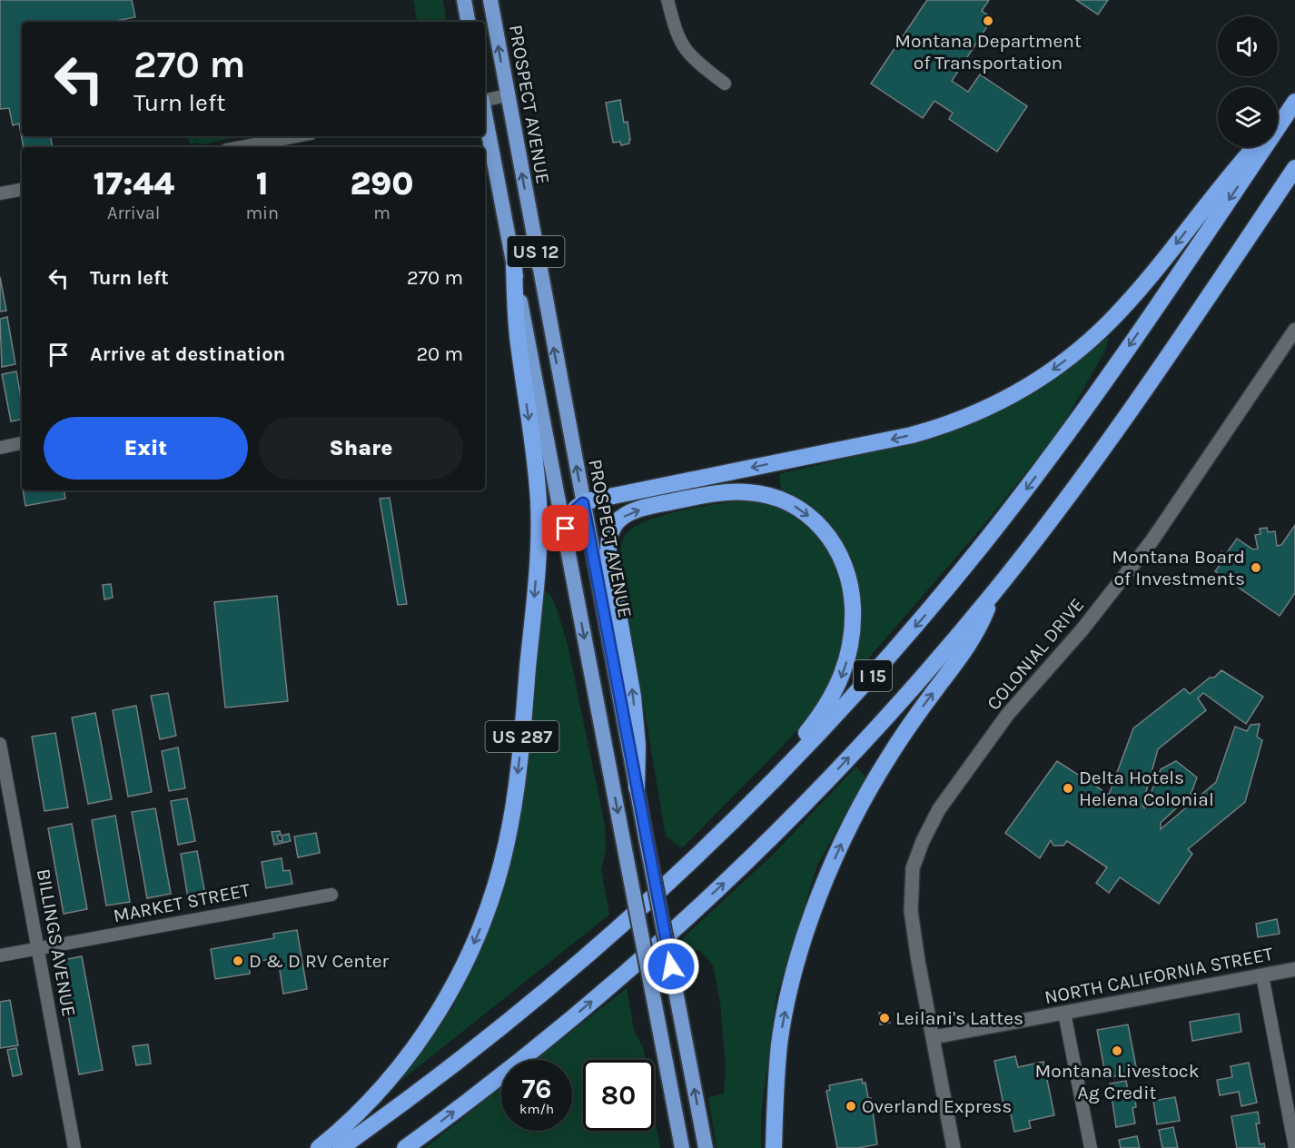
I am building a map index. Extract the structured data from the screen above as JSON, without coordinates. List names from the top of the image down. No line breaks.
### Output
{"streets":{"highway":["PROSPECT AVENUE","US 12","I 15","US 287"],"main road":["COLONIAL DRIVE","NORTH CALIFORNIA STREET"],"street":["MARKET STREET","BILLINGS AVENUE"]},"crossings":[["US 12","US 287"],["COLONIAL DRIVE","NORTH CALIFORNIA STREET"],["MARKET STREET","BILLINGS AVENUE"]],"places":["Montana Department of Transportation","Montana Board of Investments","Delta Hotels Helena Colonial","D & D RV Center","Leilani's Lattes","Montana Livestock Ag Credit","Overland Express"],"page":{"turn":["270 m","Turn left"],"eta":["17:44","Arrival","1","min","290","m"],"list":[{"name":"Turn left","value":"270 m"},{"name":"Arrive at destination","value":"20 m"}],"buttons":["Exit","Share"],"speed":"76 km/h","limit":"80"}}
